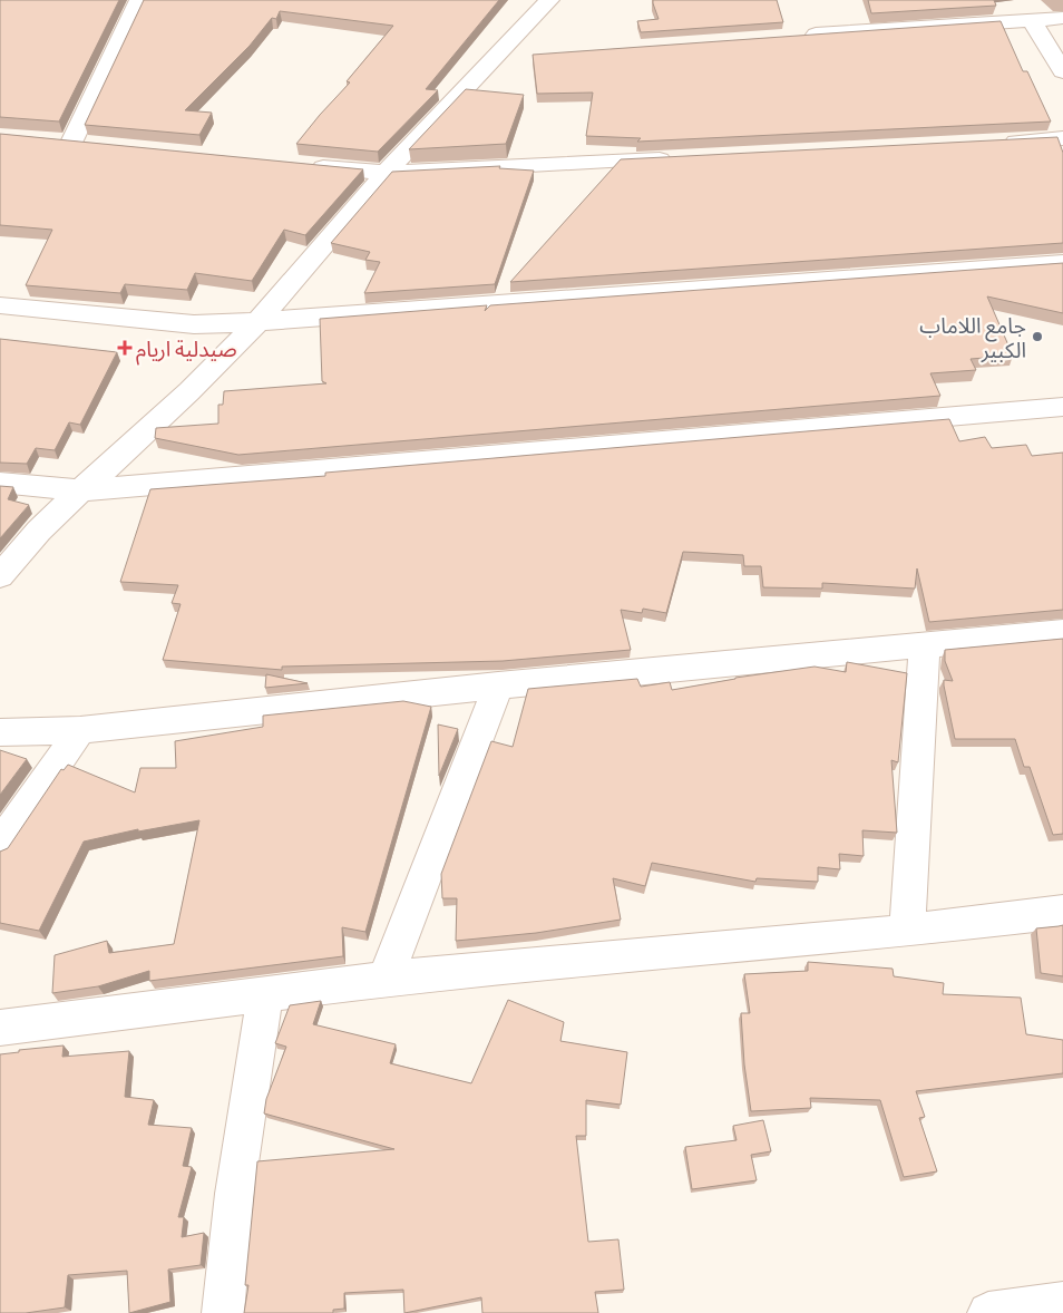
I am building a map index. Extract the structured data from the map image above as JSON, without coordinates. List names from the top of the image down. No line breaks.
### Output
{"places":{"other":["جامع اللاماب الكبير"],"health":["صيدلية اريام"]}}
